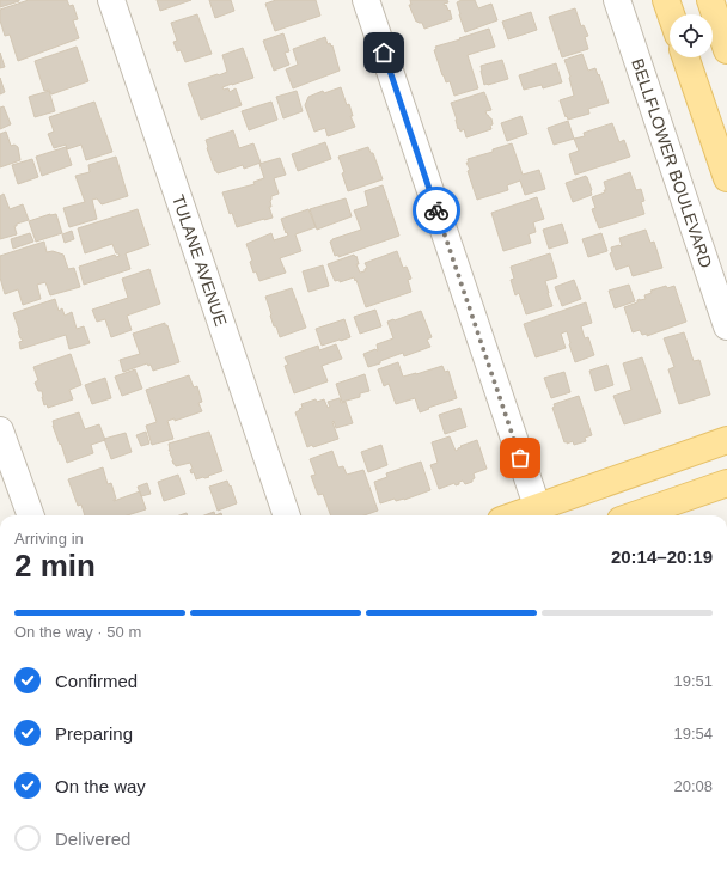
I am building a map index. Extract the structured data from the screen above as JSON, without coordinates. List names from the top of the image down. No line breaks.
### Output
{"streets":{"street":["BELLFLOWER BOULEVARD","TULANE AVENUE"]},"page":{"heading":["2 min","Arriving in","20:14–20:19"],"bar":"On the way · 50 m","list":[["Confirmed","19:51"],["Preparing","19:54"],["On the way","20:08"],"Delivered"]}}
